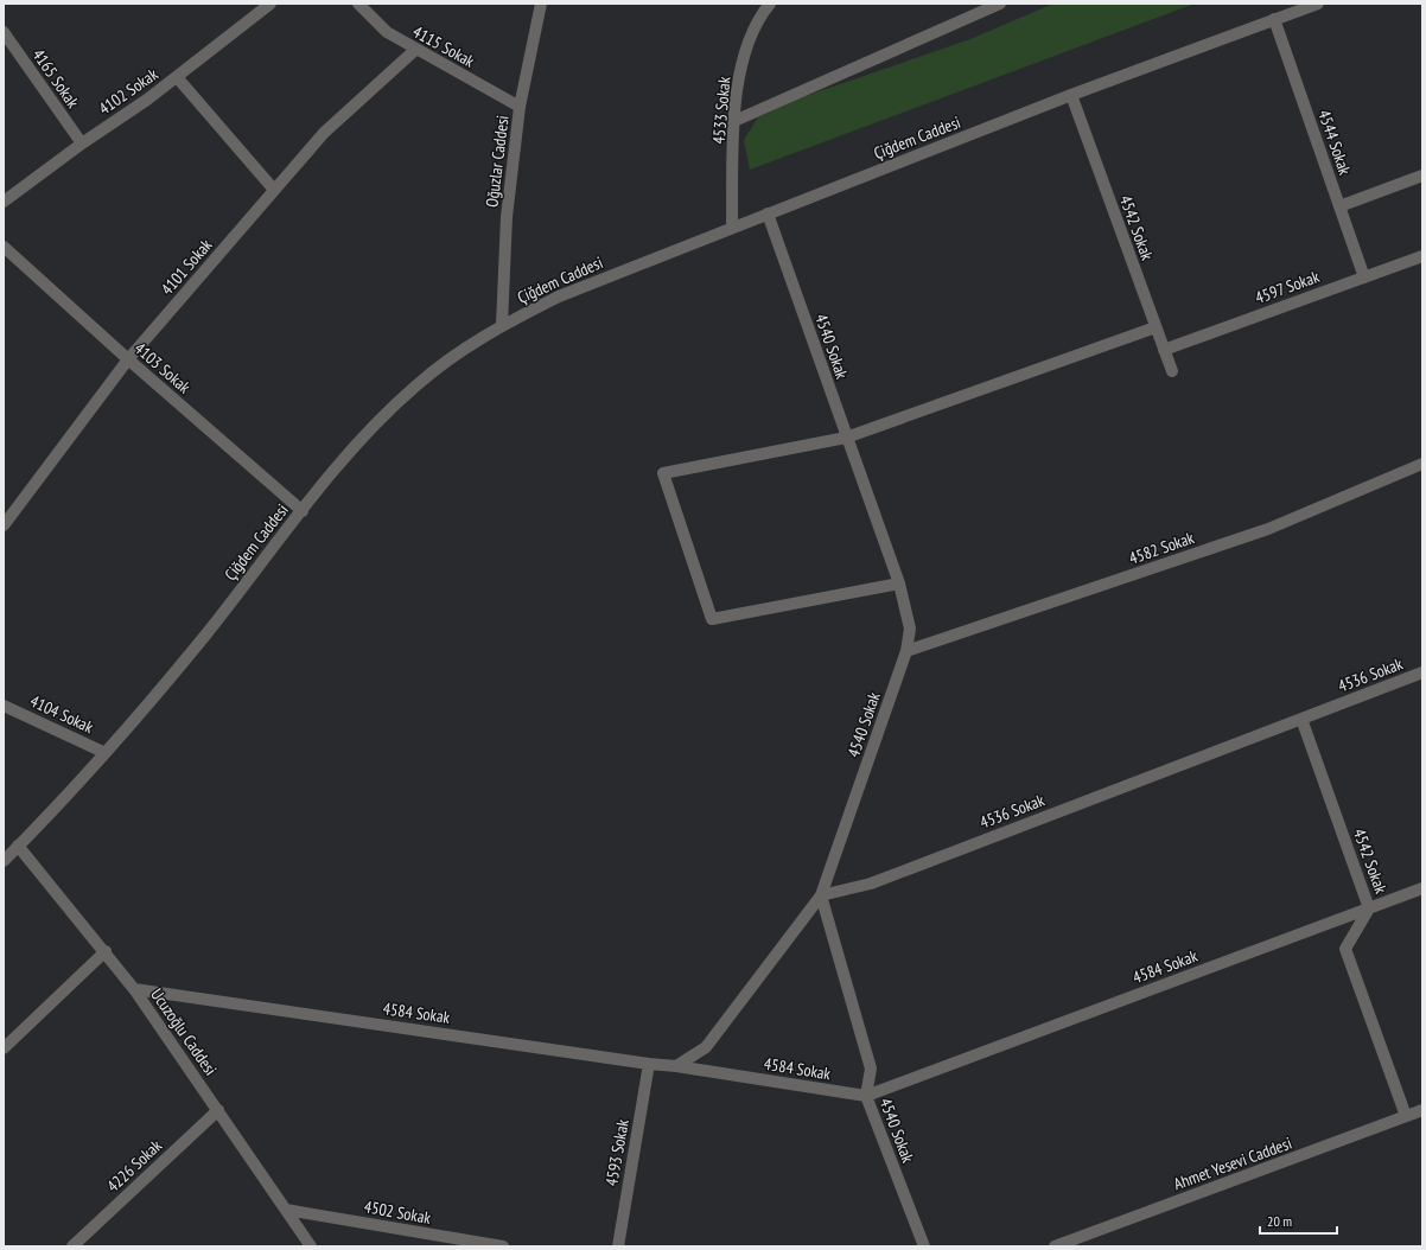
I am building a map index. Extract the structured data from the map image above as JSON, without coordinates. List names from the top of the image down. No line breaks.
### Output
{"streets":{"street":["4115 Sokak","4165 Sokak","4102 Sokak","4533 Sokak","Çiğdem Caddesi","4544 Sokak","Oğuzlar Caddesi","4542 Sokak","4101 Sokak","4597 Sokak","4540 Sokak","4103 Sokak","4582 Sokak","4536 Sokak","4104 Sokak","4584 Sokak","Ucuzoğlu Caddesi","4593 Sokak","Ahmet Yesevi Caddesi","4226 Sokak","4502 Sokak"]},"crossings":[["4115 Sokak","Oğuzlar Caddesi"],["4115 Sokak","4101 Sokak"],["4165 Sokak","4102 Sokak"],["4533 Sokak","Çiğdem Caddesi"],["Çiğdem Caddesi","4544 Sokak"],["Çiğdem Caddesi","Oğuzlar Caddesi"],["Çiğdem Caddesi","4542 Sokak"],["Çiğdem Caddesi","4540 Sokak"],["Çiğdem Caddesi","4103 Sokak"],["Çiğdem Caddesi","4104 Sokak"],["Çiğdem Caddesi","Ucuzoğlu Caddesi"],["4544 Sokak","4597 Sokak"],["4542 Sokak","4597 Sokak"],["4542 Sokak","4536 Sokak"],["4542 Sokak","4584 Sokak"],["4542 Sokak","Ahmet Yesevi Caddesi"],["4101 Sokak","4103 Sokak"],["4540 Sokak","4582 Sokak"],["4540 Sokak","4536 Sokak"],["4540 Sokak","4584 Sokak"],["4584 Sokak","Ucuzoğlu Caddesi"],["4584 Sokak","4593 Sokak"],["Ucuzoğlu Caddesi","4226 Sokak"],["Ucuzoğlu Caddesi","4502 Sokak"]],"scale_bar":"20 m"}
